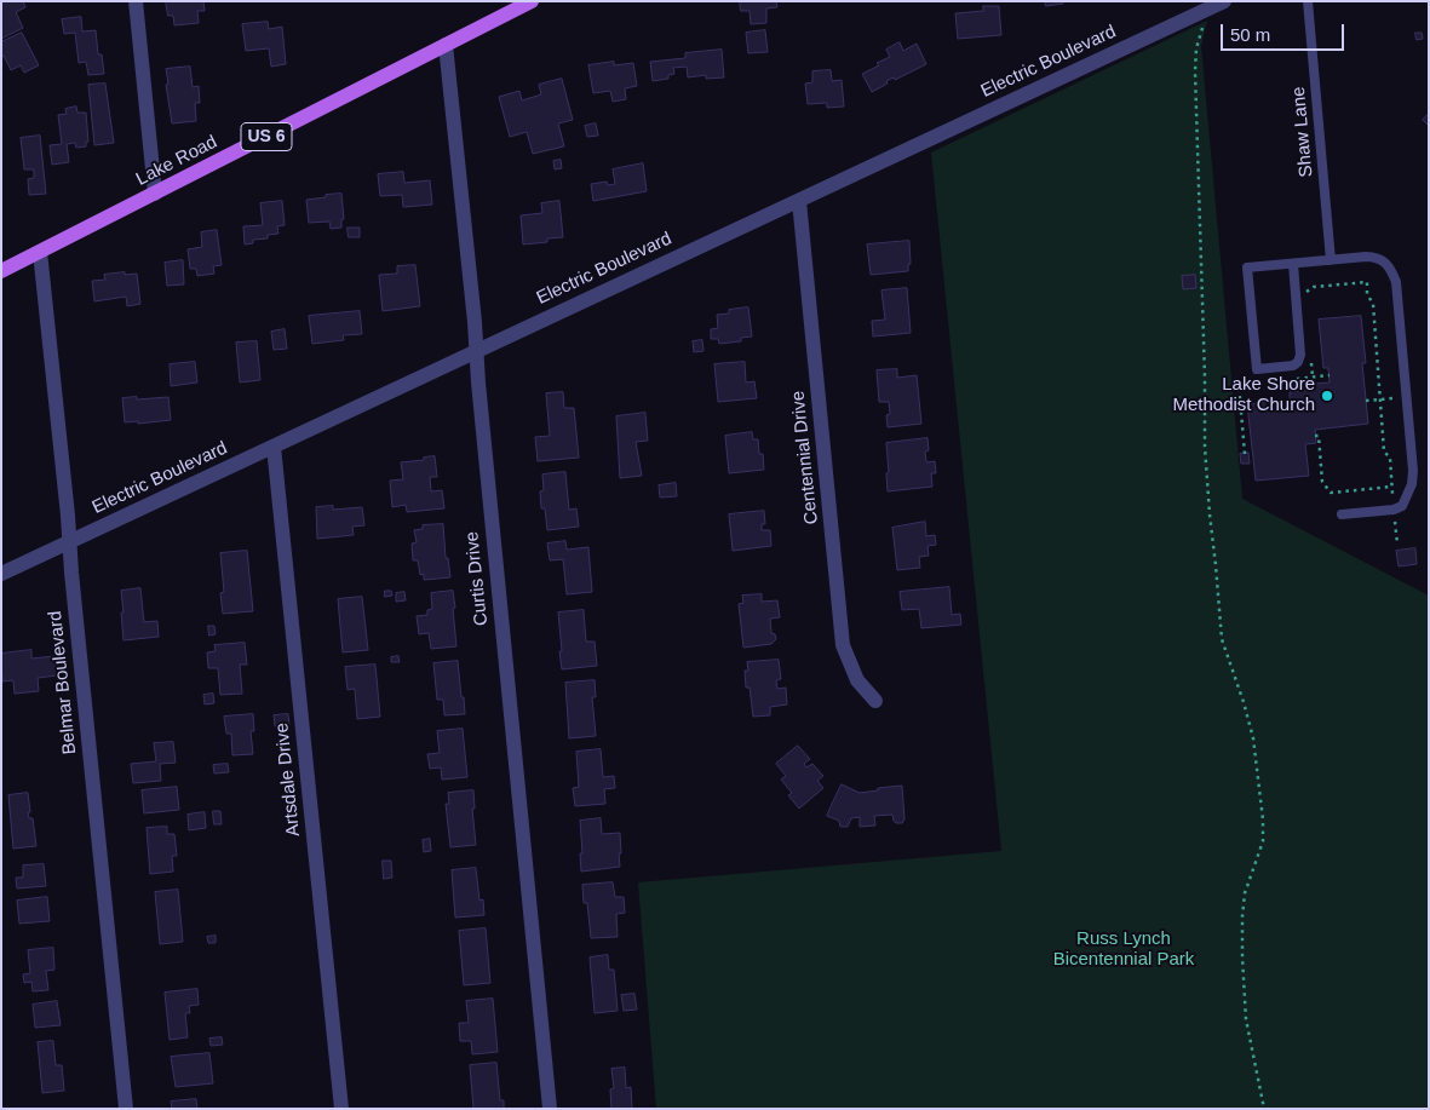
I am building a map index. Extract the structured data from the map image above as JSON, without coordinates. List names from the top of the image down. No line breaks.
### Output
{"streets":{"main road":["US 6","Lake Road"],"street":["Electric Boulevard","Centennial Drive","Curtis Drive","Belmar Boulevard","Artsdale Drive"],"lane":["Shaw Lane"]},"crossings":[["Electric Boulevard","Centennial Drive"],["Electric Boulevard","Curtis Drive"],["Electric Boulevard","Belmar Boulevard"],["Electric Boulevard","Artsdale Drive"],["Lake Road","Curtis Drive"],["Lake Road","Belmar Boulevard"]],"parks":["Russ Lynch Bicentennial Park"],"places":["Lake Shore Methodist Church"],"scale_bar":"50 m"}
